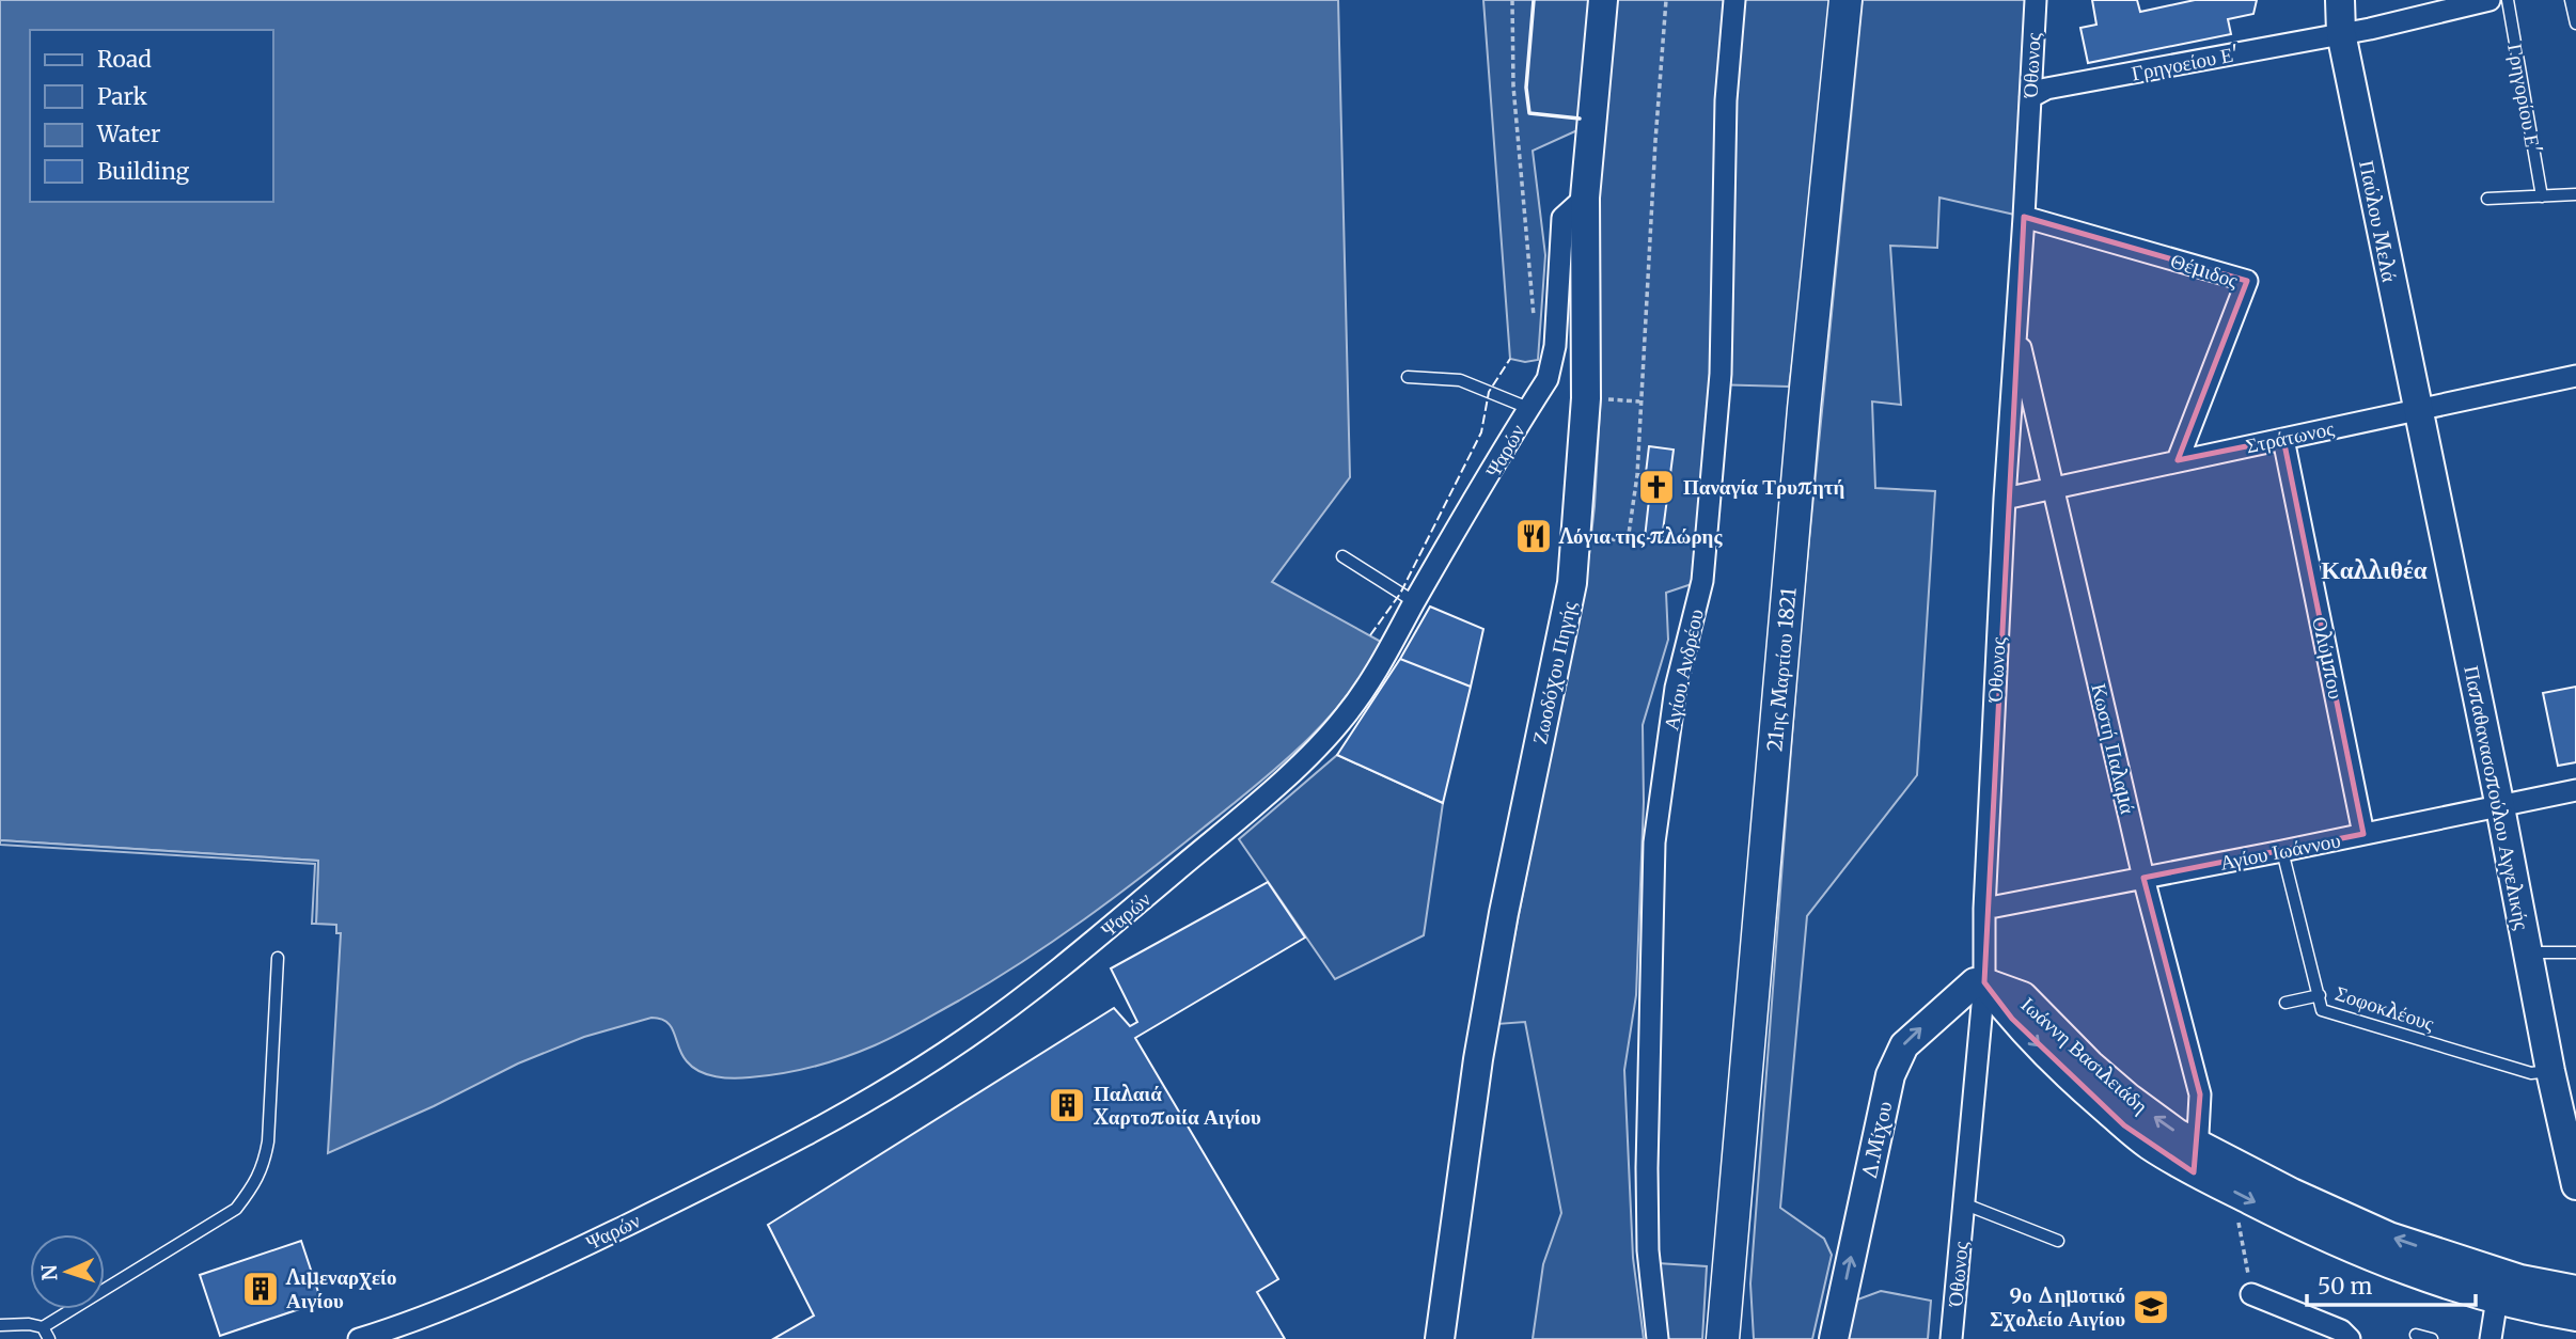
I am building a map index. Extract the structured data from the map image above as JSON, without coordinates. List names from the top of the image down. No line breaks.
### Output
{"streets":{"main road":["21ης Μαρτίου 1821"],"street":["Γρηγοείου Ε'","Όθωνος","Παύλου Μελά","Θέμιδος","Στράτωνος","Ψαρών","Ολύμπου","Αγίου Ανδρέου","Ζωοδόχου Πηγής","Κωστή Παλαμά","Παπαθανασοπούλου Αγγελικής","Αγίου Ιωάννου","Ιωάννη Βασιλειάδη","Δ.Μίχου"],"lane":["Γρηγορίου Ε'","Σοφοκλέους"]},"crossings":[["Γρηγοείου Ε'","Όθωνος"],["Γρηγοείου Ε'","Παύλου Μελά"],["Όθωνος","Θέμιδος"],["Όθωνος","Στράτωνος"],["Όθωνος","Κωστή Παλαμά"],["Όθωνος","Αγίου Ιωάννου"],["Όθωνος","Ιωάννη Βασιλειάδη"],["Όθωνος","Δ.Μίχου"],["Παύλου Μελά","Στράτωνος"],["Παύλου Μελά","Παπαθανασοπούλου Αγγελικής"],["Θέμιδος","Στράτωνος"],["Στράτωνος","Ολύμπου"],["Στράτωνος","Κωστή Παλαμά"],["Στράτωνος","Παπαθανασοπούλου Αγγελικής"],["Ψαρών","Ζωοδόχου Πηγής"],["Ολύμπου","Αγίου Ιωάννου"],["Κωστή Παλαμά","Αγίου Ιωάννου"],["Κωστή Παλαμά","Ιωάννη Βασιλειάδη"],["Παπαθανασοπούλου Αγγελικής","Αγίου Ιωάννου"],["Παπαθανασοπούλου Αγγελικής","Σοφοκλέους"],["Αγίου Ιωάννου","Σοφοκλέους"],["Ιωάννη Βασιλειάδη","Δ.Μίχου"]],"one_way":["Δ.Μίχου"],"districts":["Καλλιθέα"],"places":{"church":["Παναγία Τρυπητή"],"restaurant":["Λόγια της πλώρης"],"building":["Παλαιά Χαρτοποιία Αιγίου","Λιμεναρχείο Αιγίου"],"school or university":["9ο Δημοτικό Σχολείο Αιγίου"]},"legend":["Road","Park","Water","Building"],"scale_bar":"50 m","north":"left"}
